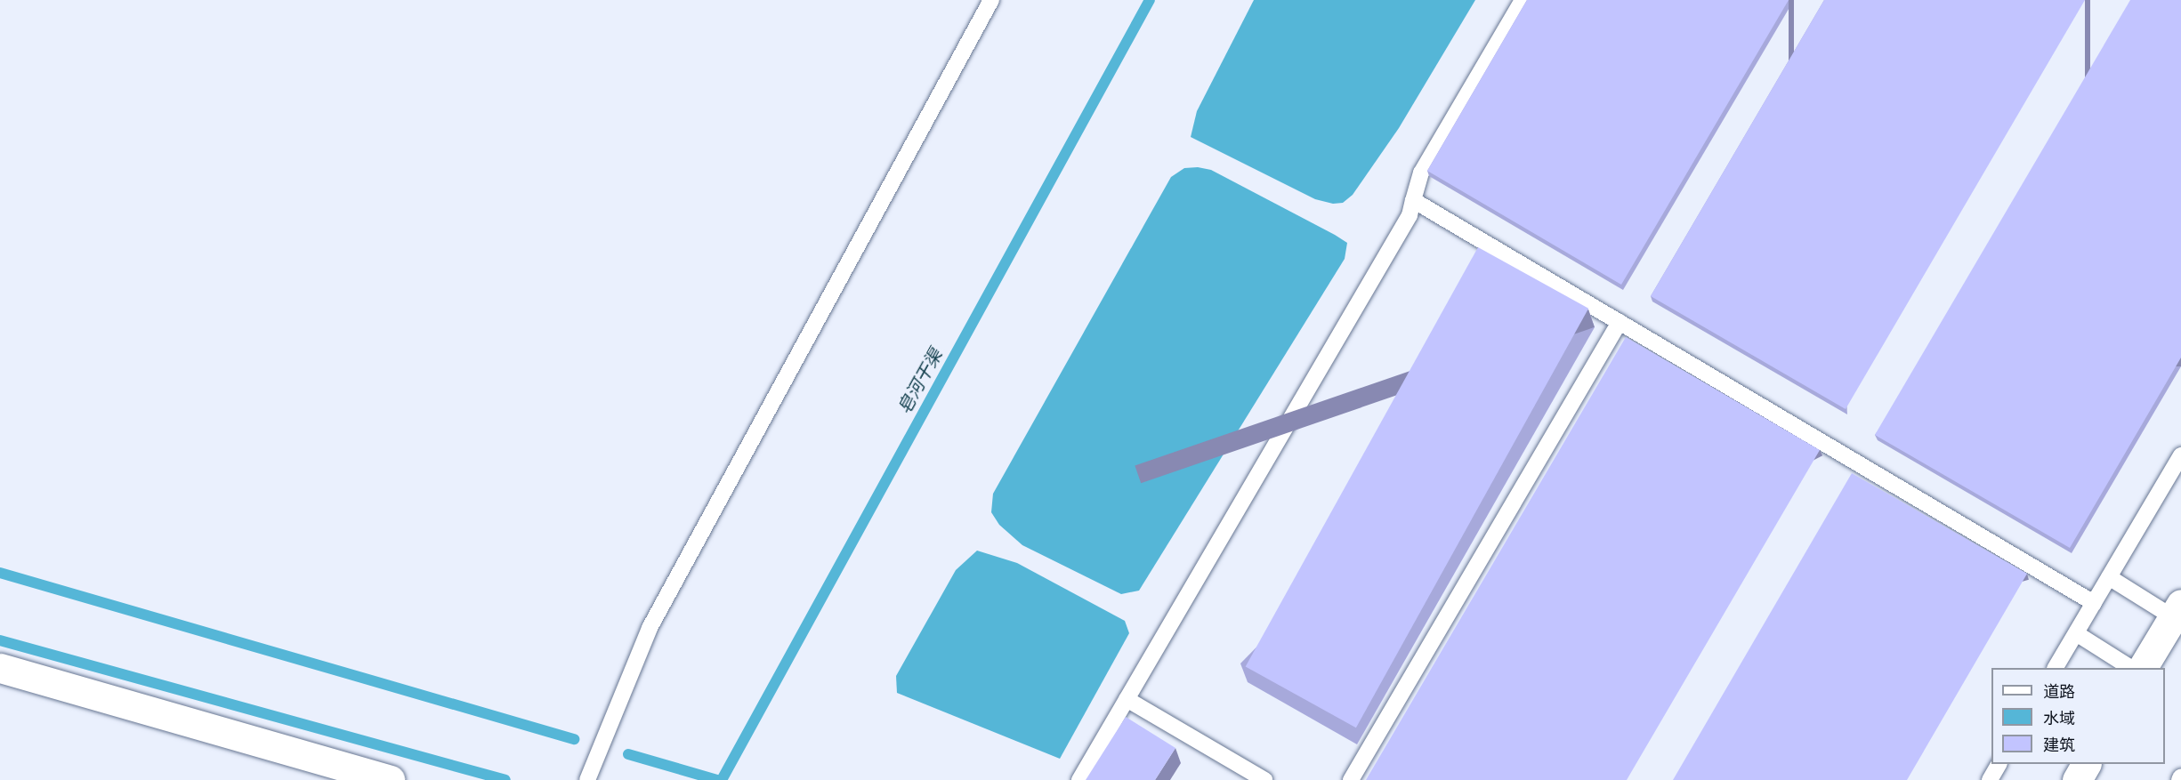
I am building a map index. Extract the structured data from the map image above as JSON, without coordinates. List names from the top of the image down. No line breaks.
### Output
{"water":["皂河干渠"],"legend":["道路","水域","建筑"]}
